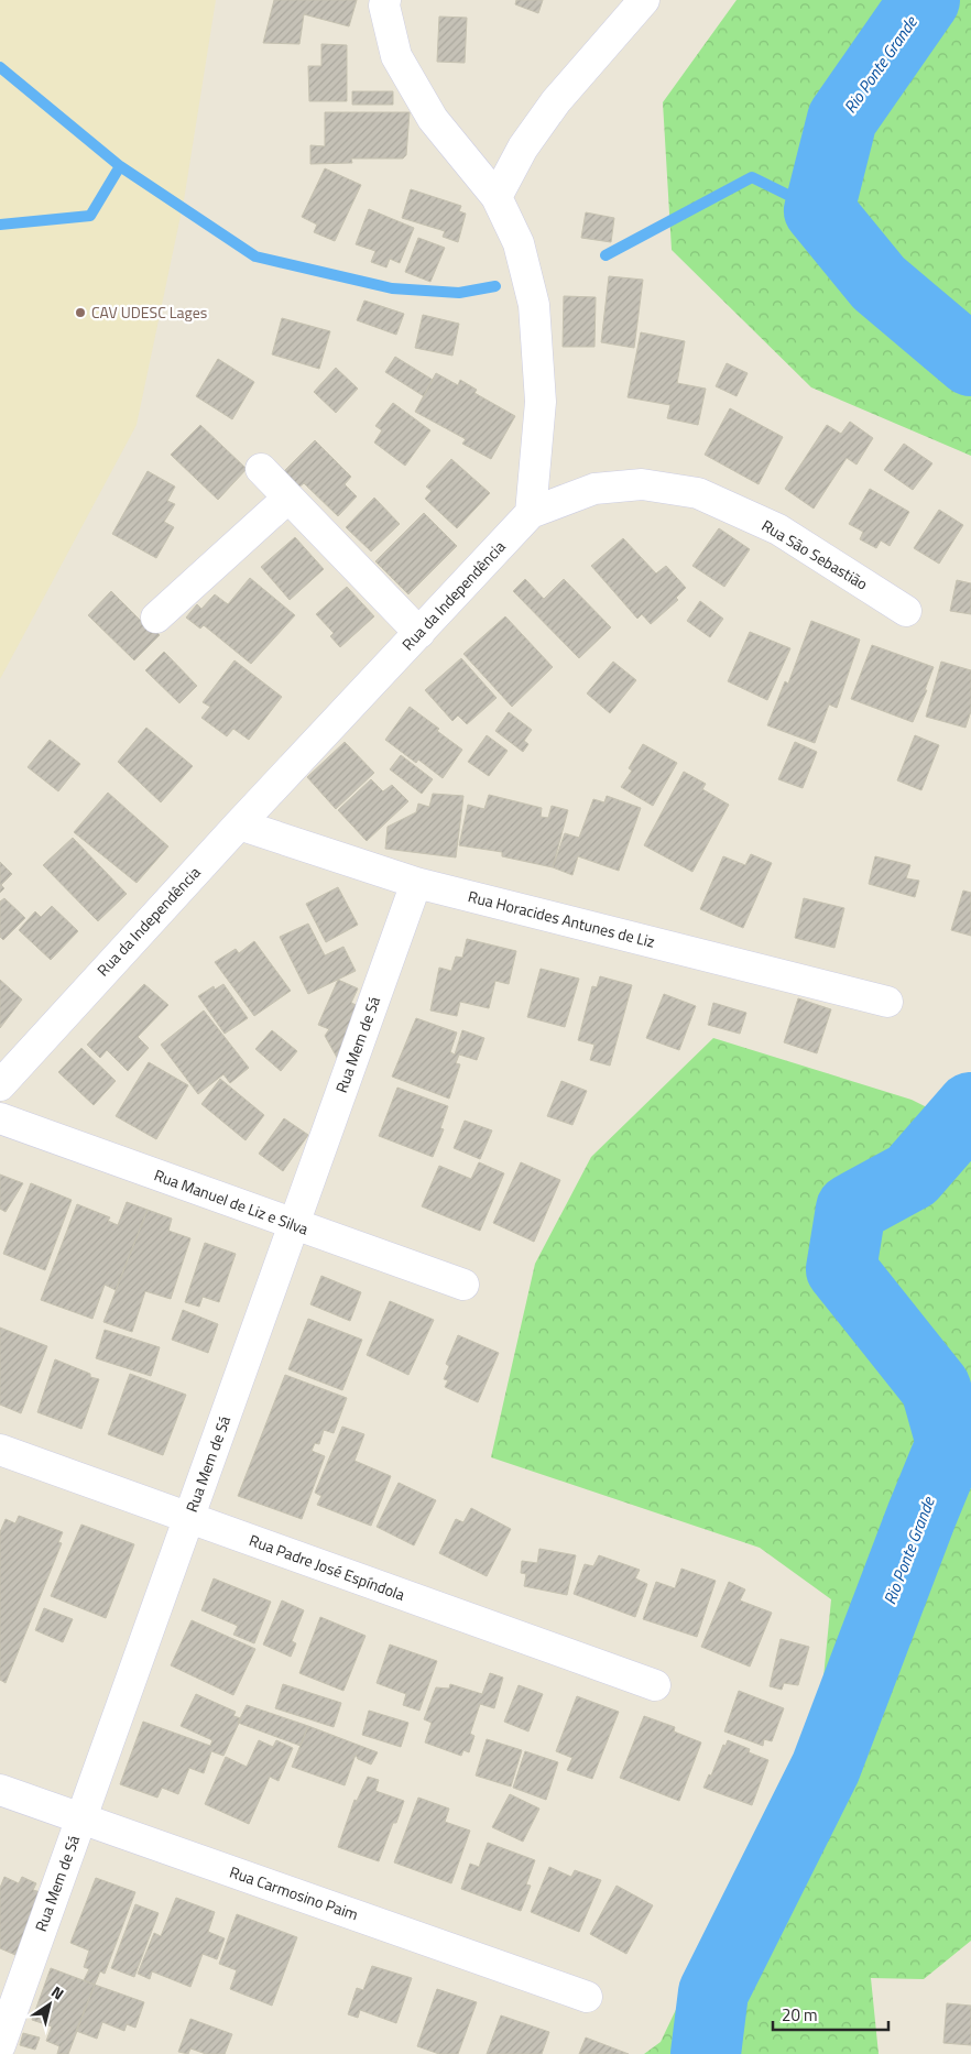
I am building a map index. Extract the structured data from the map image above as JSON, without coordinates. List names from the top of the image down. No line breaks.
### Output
{"streets":{"street":["Rua São Sebastião","Rua da Independência","Rua Horacides Antunes de Liz","Rua Mem de Sá","Rua Manuel de Liz e Silva","Rua Padre José Espíndola","Rua Carmosino Paim"]},"crossings":[["Rua São Sebastião","Rua da Independência"],["Rua da Independência","Rua Horacides Antunes de Liz"],["Rua Horacides Antunes de Liz","Rua Mem de Sá"],["Rua Mem de Sá","Rua Manuel de Liz e Silva"],["Rua Mem de Sá","Rua Padre José Espíndola"],["Rua Mem de Sá","Rua Carmosino Paim"]],"water":["Rio Ponte Grande"],"places":["CAV UDESC Lages"],"scale_bar":"20 m","north":"top right"}
